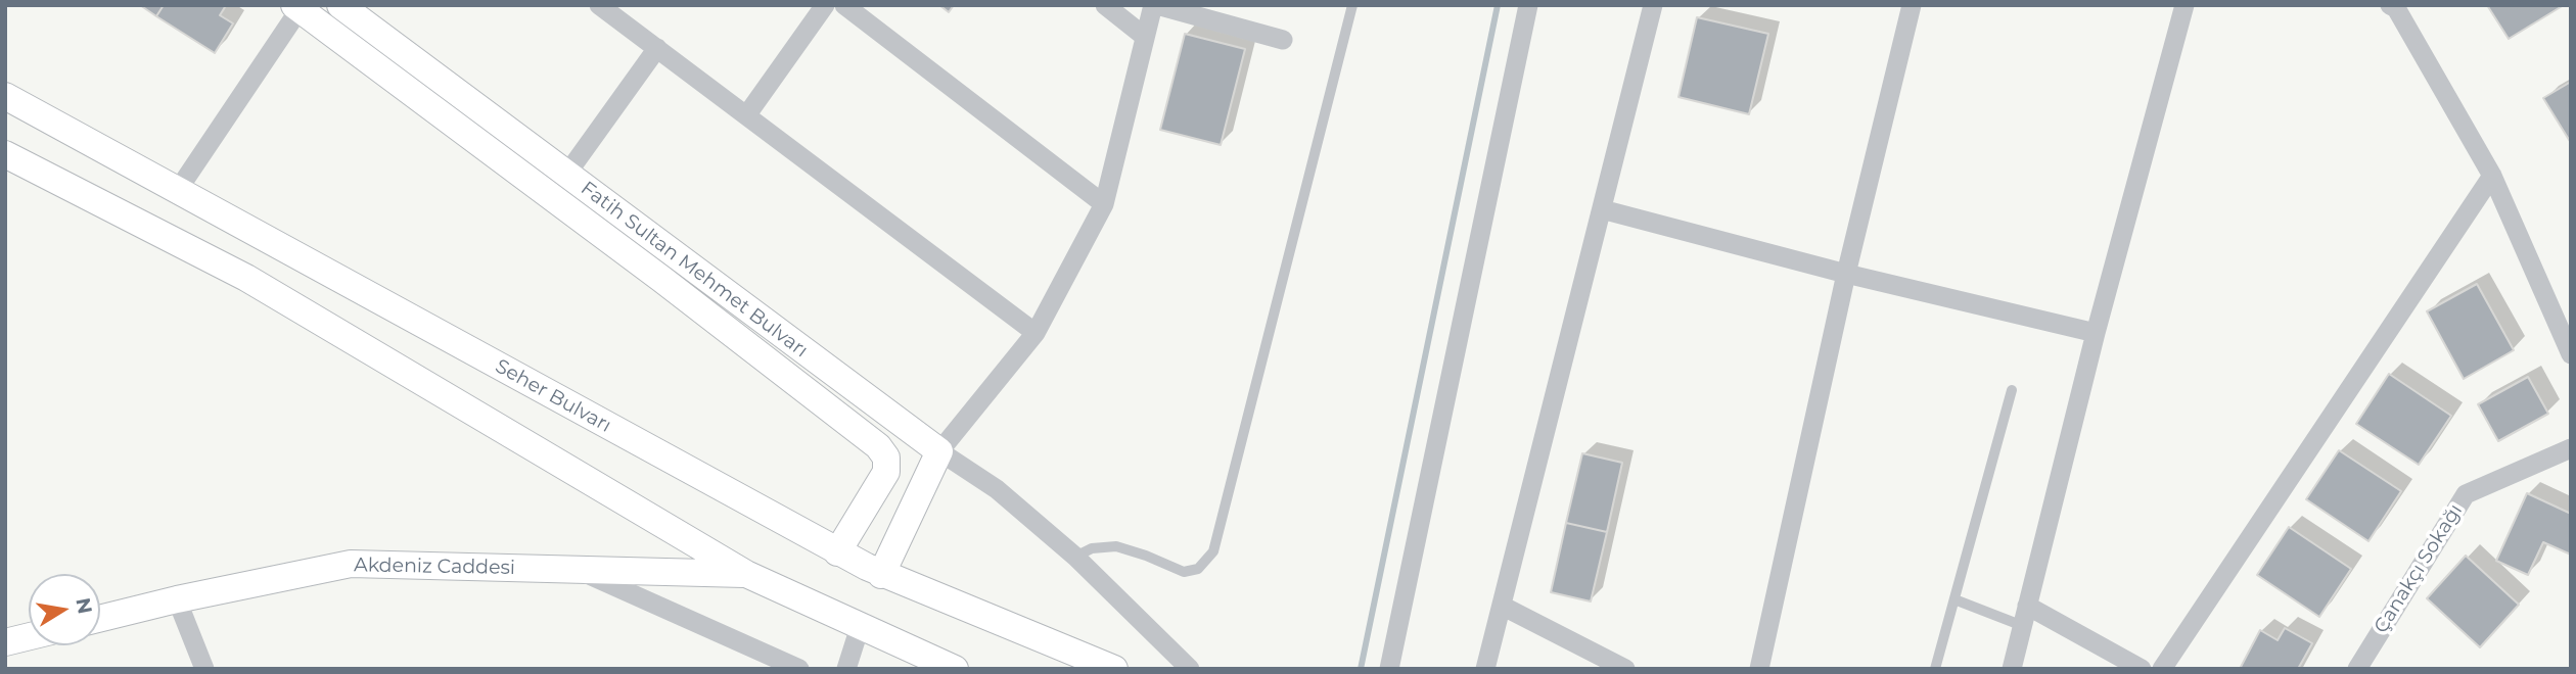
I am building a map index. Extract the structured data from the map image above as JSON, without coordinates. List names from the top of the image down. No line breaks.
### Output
{"streets":{"main road":["Fatih Sultan Mehmet Bulvarı","Seher Bulvarı","Akdeniz Caddesi"],"street":["Çanakçı Sokağı"]},"crossings":[["Fatih Sultan Mehmet Bulvarı","Seher Bulvarı"]],"north":"right"}
